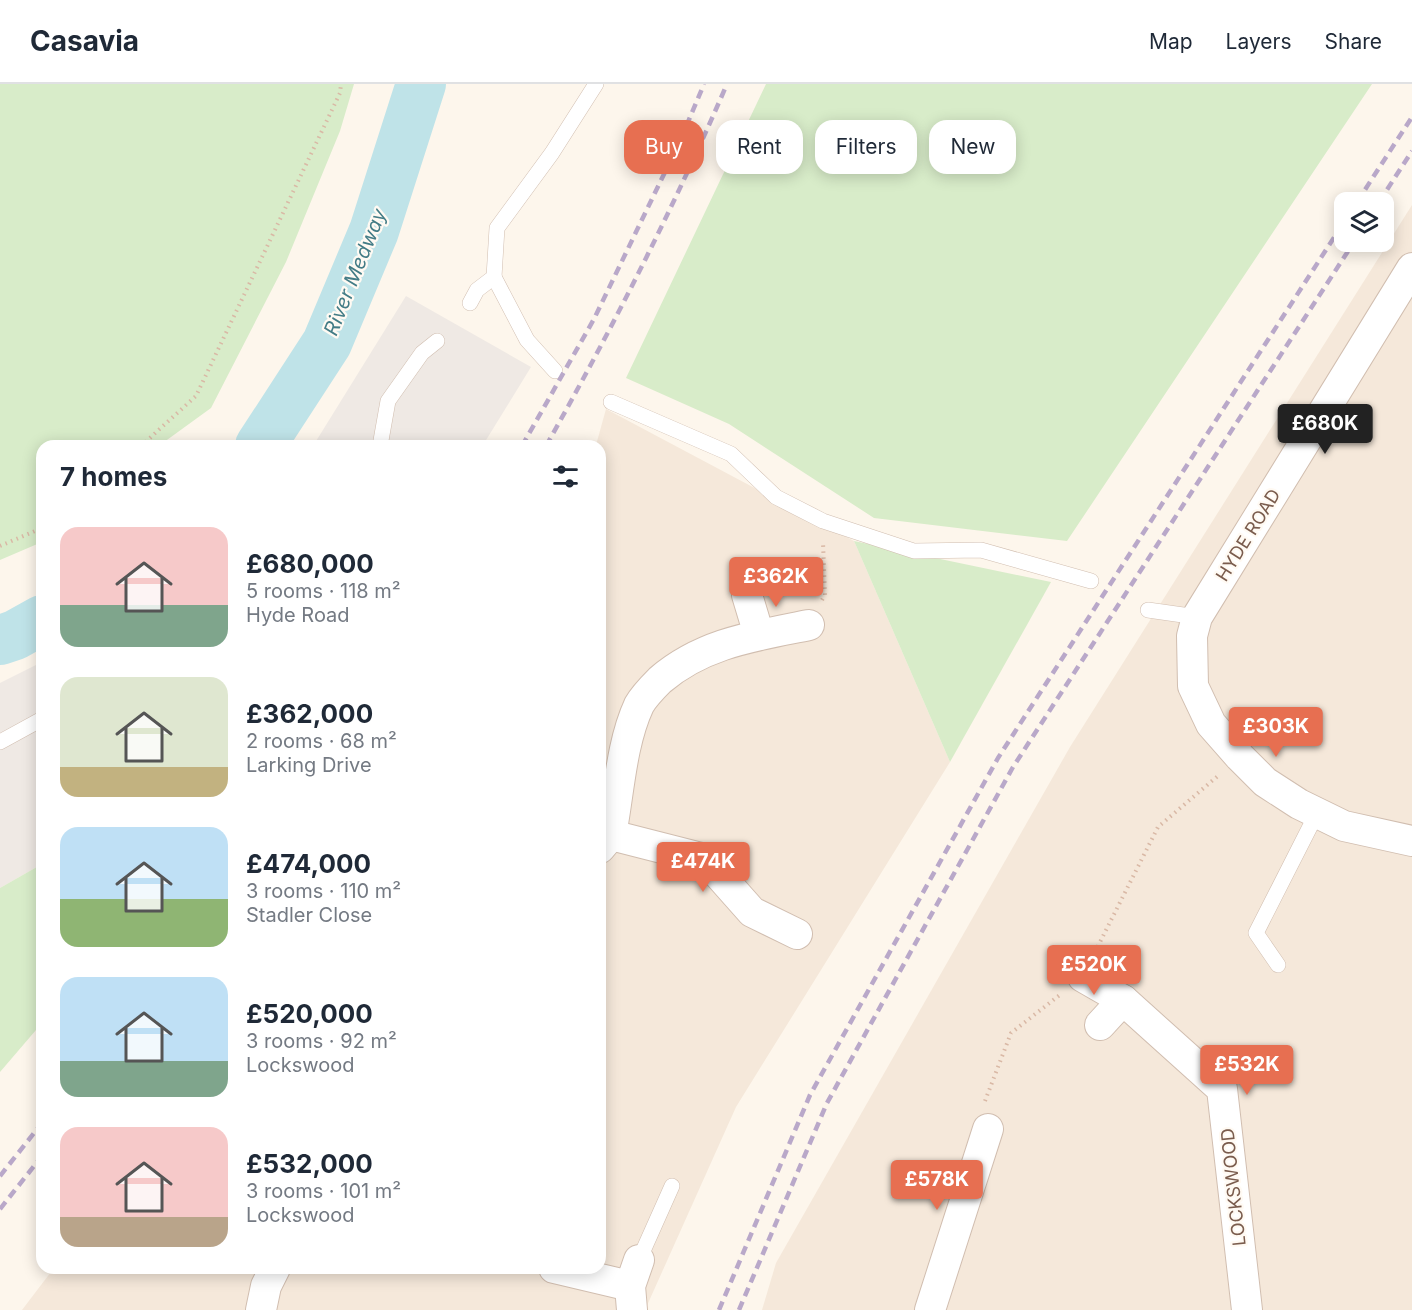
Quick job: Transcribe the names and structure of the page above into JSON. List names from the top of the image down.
{
  "streets": {
    "street": ["HYDE ROAD", "LOCKSWOOD"]
  },
  "water": ["River Medway"],
  "page": {
    "header": "Casavia",
    "nav": ["Map", "Layers", "Share"],
    "chip": [
      "Buy",
      "Rent",
      "Filters",
      "New"
    ],
    "price": [
      "£680K",
      "£362K",
      "£303K",
      "£474K",
      "£520K",
      "£532K",
      "£578K"
    ],
    "heading": "7 homes",
    "list": [
      {
        "name": "£680,000",
        "note": "5 rooms · 118 m² · Hyde Road"
      },
      {
        "name": "£362,000",
        "note": "2 rooms · 68 m² · Larking Drive"
      },
      {
        "name": "£474,000",
        "note": "3 rooms · 110 m² · Stadler Close"
      },
      {
        "name": "£520,000",
        "note": "3 rooms · 92 m² · Lockswood"
      },
      {
        "name": "£532,000",
        "note": "3 rooms · 101 m² · Lockswood"
      }
    ]
  }
}
